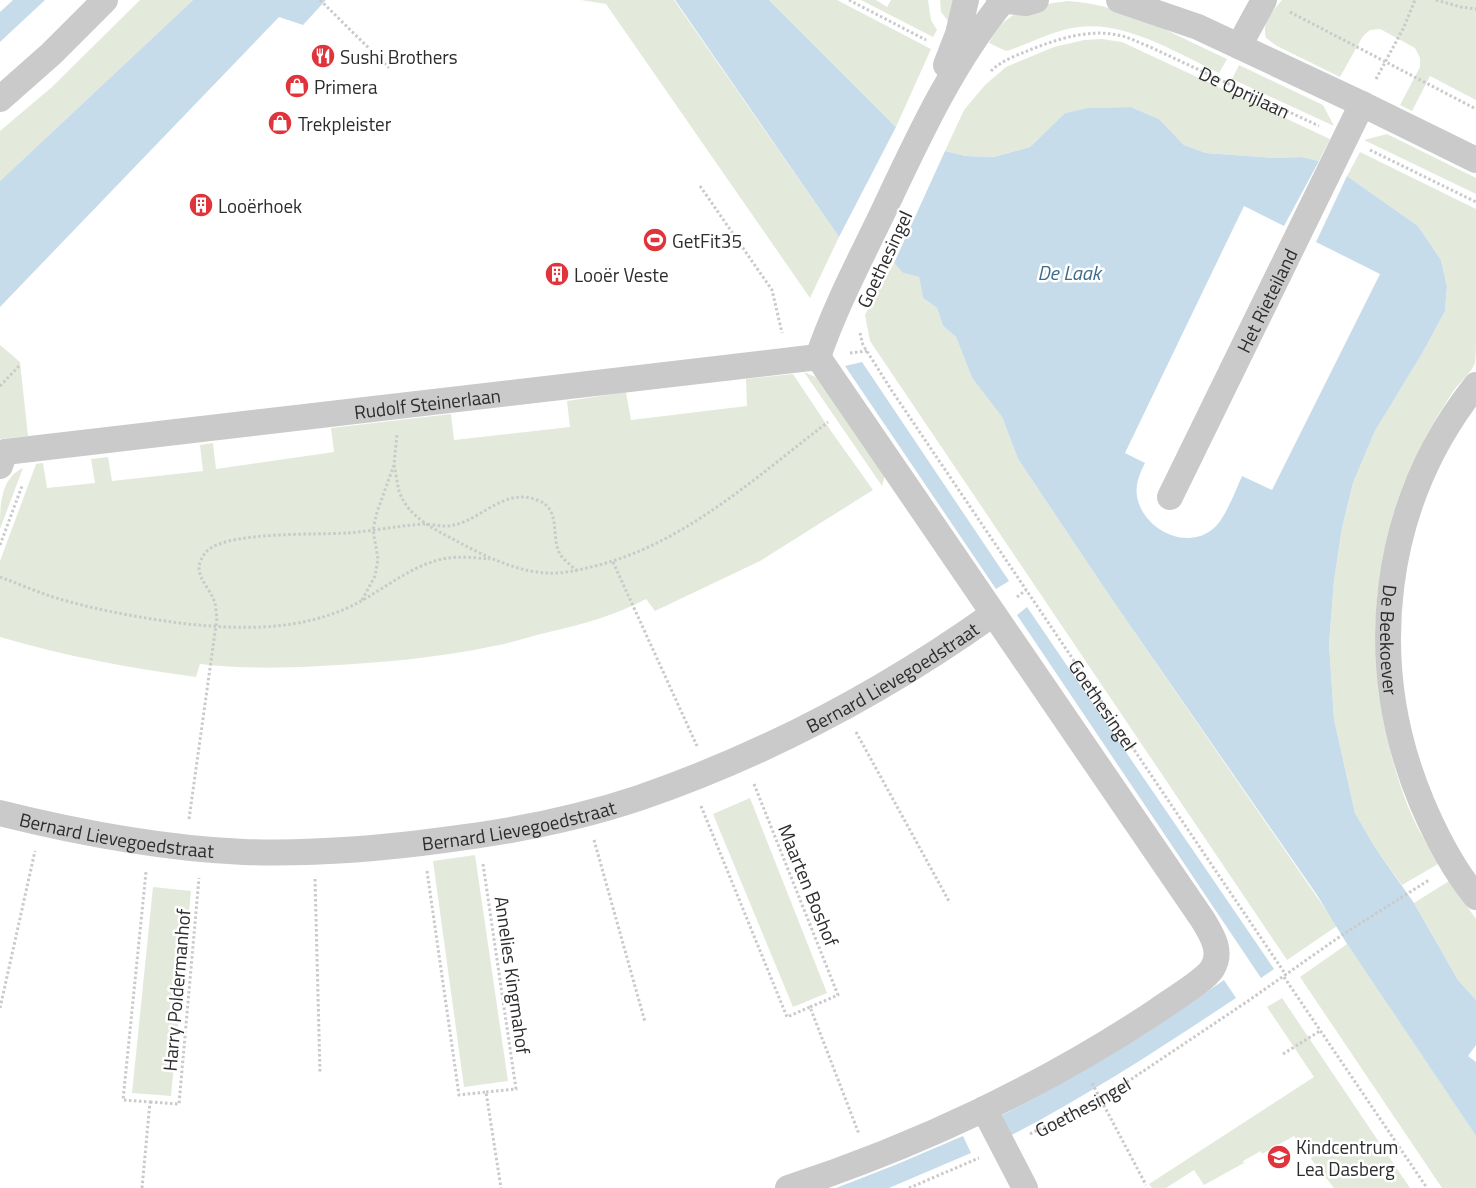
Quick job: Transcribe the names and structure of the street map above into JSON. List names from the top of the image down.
{
  "streets": {
    "street": [
      "De Oprijlaan",
      "Goethesingel",
      "Het Rieteiland",
      "Rudolf Steinerlaan",
      "De Beekoever",
      "Bernard Lievegoedstraat"
    ],
    "path": ["Maarten Boshof", "Annelies Kingmahof", "Harry Poldermanhof"]
  },
  "crossings": [
    ["De Oprijlaan", "Goethesingel"],
    ["De Oprijlaan", "Het Rieteiland"],
    ["Goethesingel", "Rudolf Steinerlaan"],
    ["Bernard Lievegoedstraat", "Maarten Boshof"],
    ["Bernard Lievegoedstraat", "Annelies Kingmahof"],
    ["Bernard Lievegoedstraat", "Harry Poldermanhof"]
  ],
  "water": ["De Laak"],
  "places": {
    "restaurant": ["Sushi Brothers"],
    "shop": ["Primera", "Trekpleister"],
    "building": ["Looërhoek", "Looër Veste"],
    "sports": ["GetFit35"],
    "school or university": ["Kindcentrum Lea Dasberg"]
  }
}
